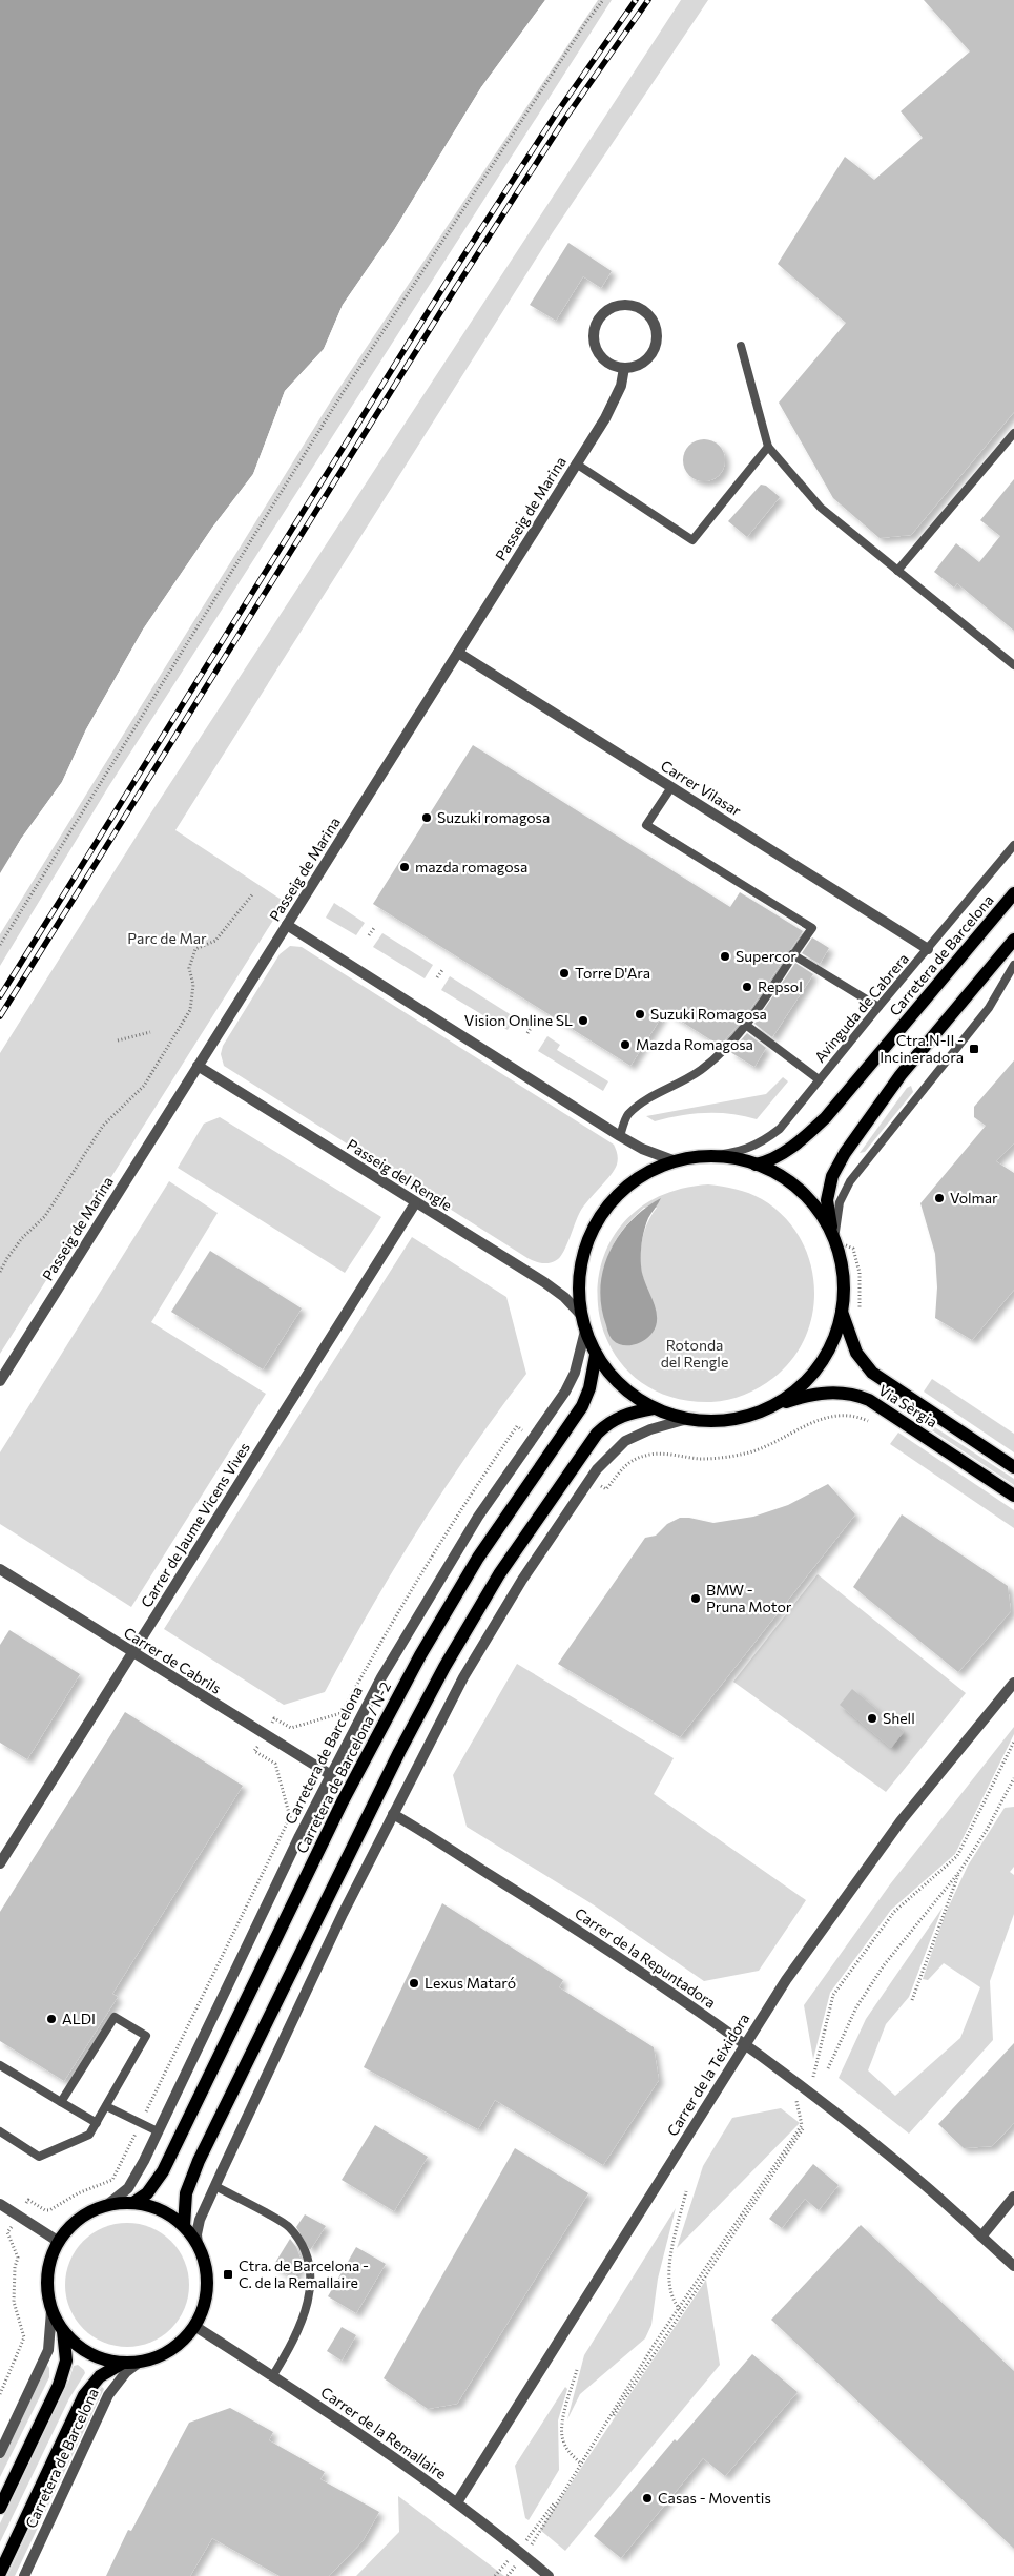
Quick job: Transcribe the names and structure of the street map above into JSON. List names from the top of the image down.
{
  "streets": {
    "main road": ["Carretera de Barcelona", "Via Sèrgia", "Carretera de Barcelona / N-2"],
    "street": [
      "Passeig de Marina",
      "Carrer Vilasar",
      "Passeig del Rengle",
      "Carrer de Jaume Vicens Vives",
      "Carrer de Cabrils",
      "Carrer de la Repuntadora",
      "Carrer de la Teixidora",
      "Carrer de la Remallaire"
    ],
    "lane": ["Avinguda de Cabrera"]
  },
  "crossings": [
    ["Passeig de Marina", "Carrer Vilasar"],
    ["Passeig de Marina", "Passeig del Rengle"],
    ["Carrer Vilasar", "Avinguda de Cabrera"],
    ["Carretera de Barcelona", "Carrer de Cabrils"],
    ["Carretera de Barcelona", "Carretera de Barcelona / N-2"],
    ["Carretera de Barcelona", "Carrer de la Remallaire"],
    ["Passeig del Rengle", "Carrer de Jaume Vicens Vives"],
    ["Carrer de Jaume Vicens Vives", "Carrer de Cabrils"],
    ["Carretera de Barcelona / N-2", "Carrer de la Remallaire"],
    ["Carrer de la Repuntadora", "Carrer de la Teixidora"],
    ["Carrer de la Teixidora", "Carrer de la Remallaire"]
  ],
  "parks": ["Parc de Mar", "Rotonda del Rengle"],
  "places": {
    "other": [
      "Suzuki romagosa",
      "mazda romagosa",
      "Supercor",
      "Torre D'Ara",
      "Repsol",
      "Suzuki Romagosa",
      "Vision Online SL",
      "Mazda Romagosa",
      "Volmar",
      "BMW - Pruna Motor",
      "Shell",
      "Lexus Mataró",
      "ALDI",
      "Casas - Moventis"
    ],
    "transit": ["Ctra.N-II - Incineradora", "Ctra. de Barcelona - C. de la Remallaire"]
  }
}
